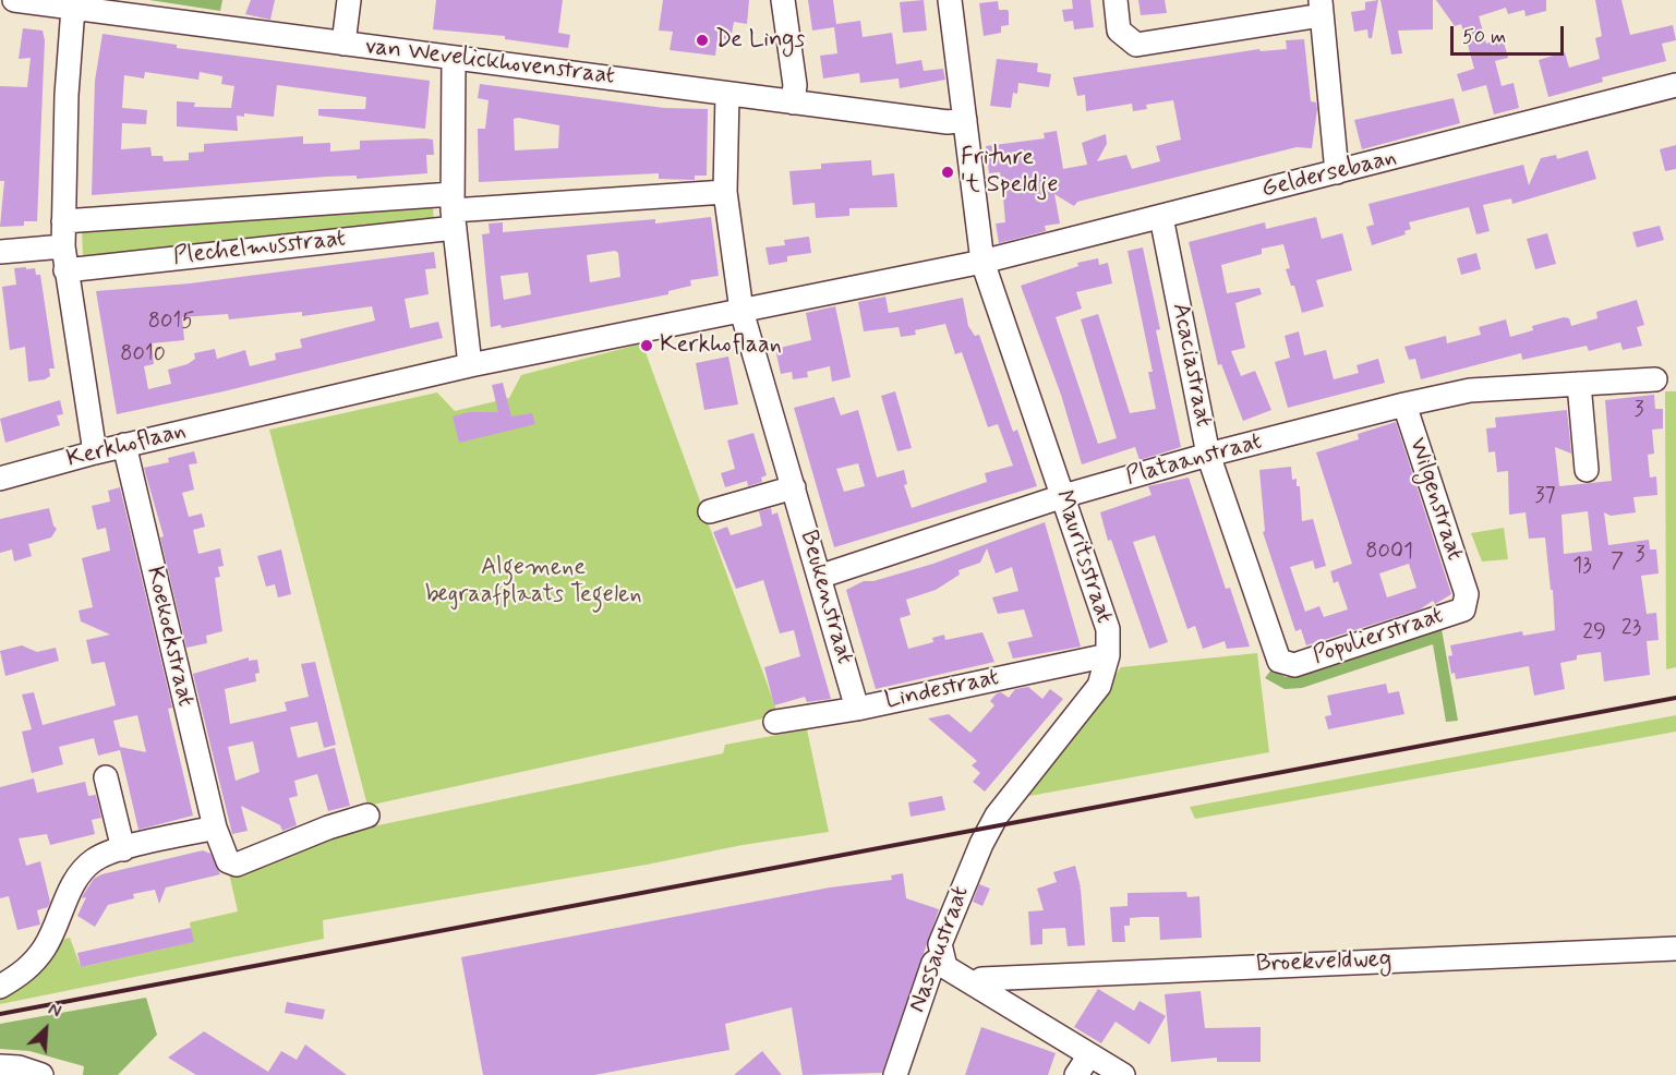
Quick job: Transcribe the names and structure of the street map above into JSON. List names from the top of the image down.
{
  "streets": {
    "street": [
      "van Wevelickhovenstraat",
      "Geldersebaan",
      "Plechelmusstraat",
      "Acaciastraat",
      "Kerkhoflaan",
      "Plataanstraat",
      "Wilgenstraat",
      "Mauritsstraat",
      "Beukenstraat",
      "Koekoekstraat",
      "Populierstraat",
      "Lindestraat",
      "Nassaustraat",
      "Broekveldweg"
    ]
  },
  "crossings": [
    ["van Wevelickhovenstraat", "Mauritsstraat"],
    ["van Wevelickhovenstraat", "Beukenstraat"],
    ["Geldersebaan", "Acaciastraat"],
    ["Geldersebaan", "Kerkhoflaan"],
    ["Geldersebaan", "Mauritsstraat"],
    ["Plechelmusstraat", "Beukenstraat"],
    ["Acaciastraat", "Plataanstraat"],
    ["Acaciastraat", "Populierstraat"],
    ["Kerkhoflaan", "Mauritsstraat"],
    ["Kerkhoflaan", "Beukenstraat"],
    ["Kerkhoflaan", "Koekoekstraat"],
    ["Plataanstraat", "Wilgenstraat"],
    ["Plataanstraat", "Mauritsstraat"],
    ["Plataanstraat", "Beukenstraat"],
    ["Wilgenstraat", "Populierstraat"],
    ["Mauritsstraat", "Lindestraat"],
    ["Mauritsstraat", "Nassaustraat"],
    ["Beukenstraat", "Lindestraat"]
  ],
  "parks": ["Algemene begraafplaats Tegelen"],
  "places": ["De Lings", "Friture 't Speldje", "Kerkhoflaan"],
  "house_numbers": [
    "8015",
    "8010",
    "3",
    "37",
    "8001",
    "3",
    "7",
    "13",
    "23",
    "29"
  ],
  "scale_bar": "50 m",
  "north": "top right"
}
